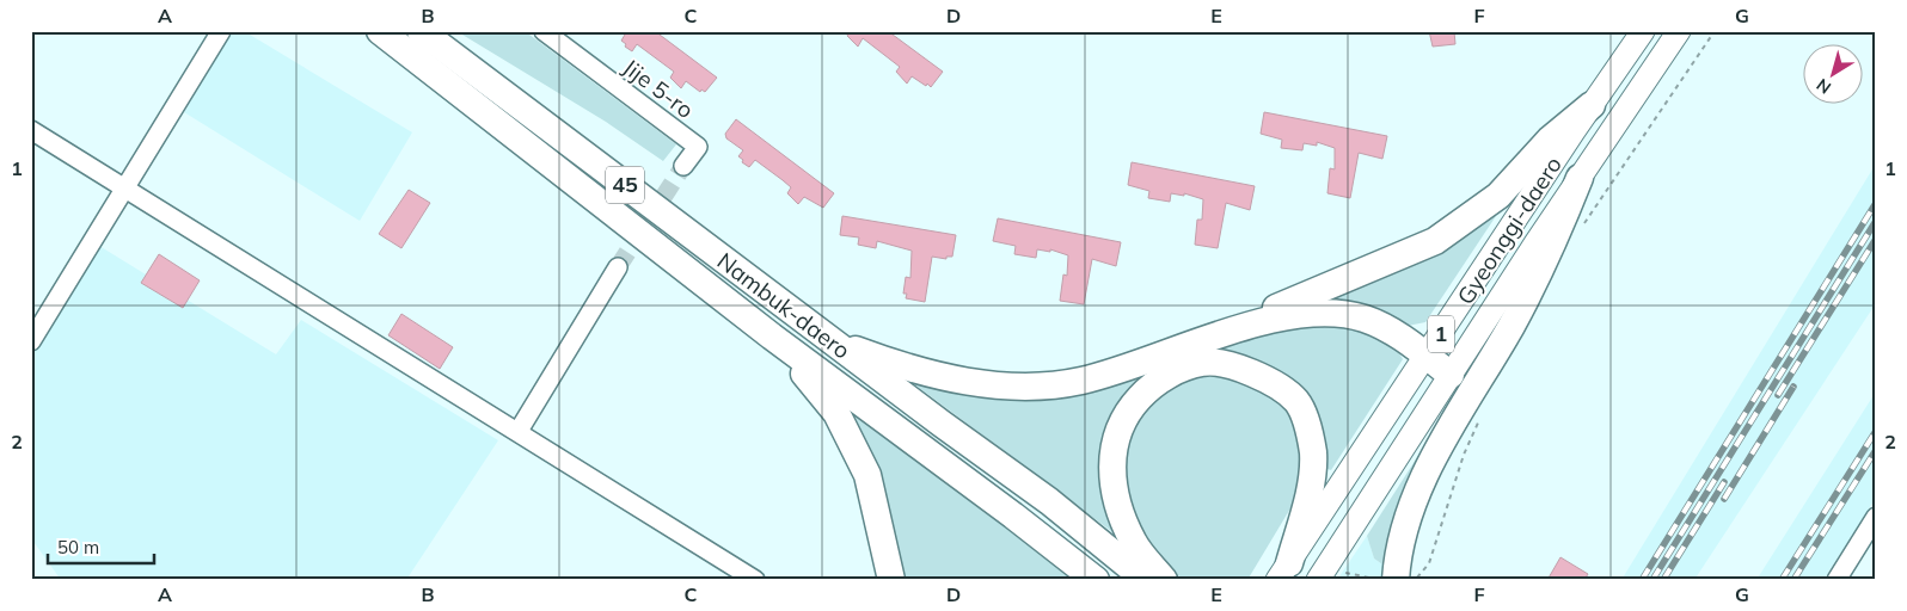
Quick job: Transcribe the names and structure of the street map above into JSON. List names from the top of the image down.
{
  "streets": {
    "highway": ["45", "Nambuk-daero"],
    "main road": ["Gyeonggi-daero", "1"],
    "street": ["Jije 5-ro"]
  },
  "scale_bar": "50 m",
  "north": "bottom left",
  "grid": {
    "columns": [
      "A",
      "B",
      "C",
      "D",
      "E",
      "F",
      "G"
    ],
    "rows": ["1", "2"]
  }
}
